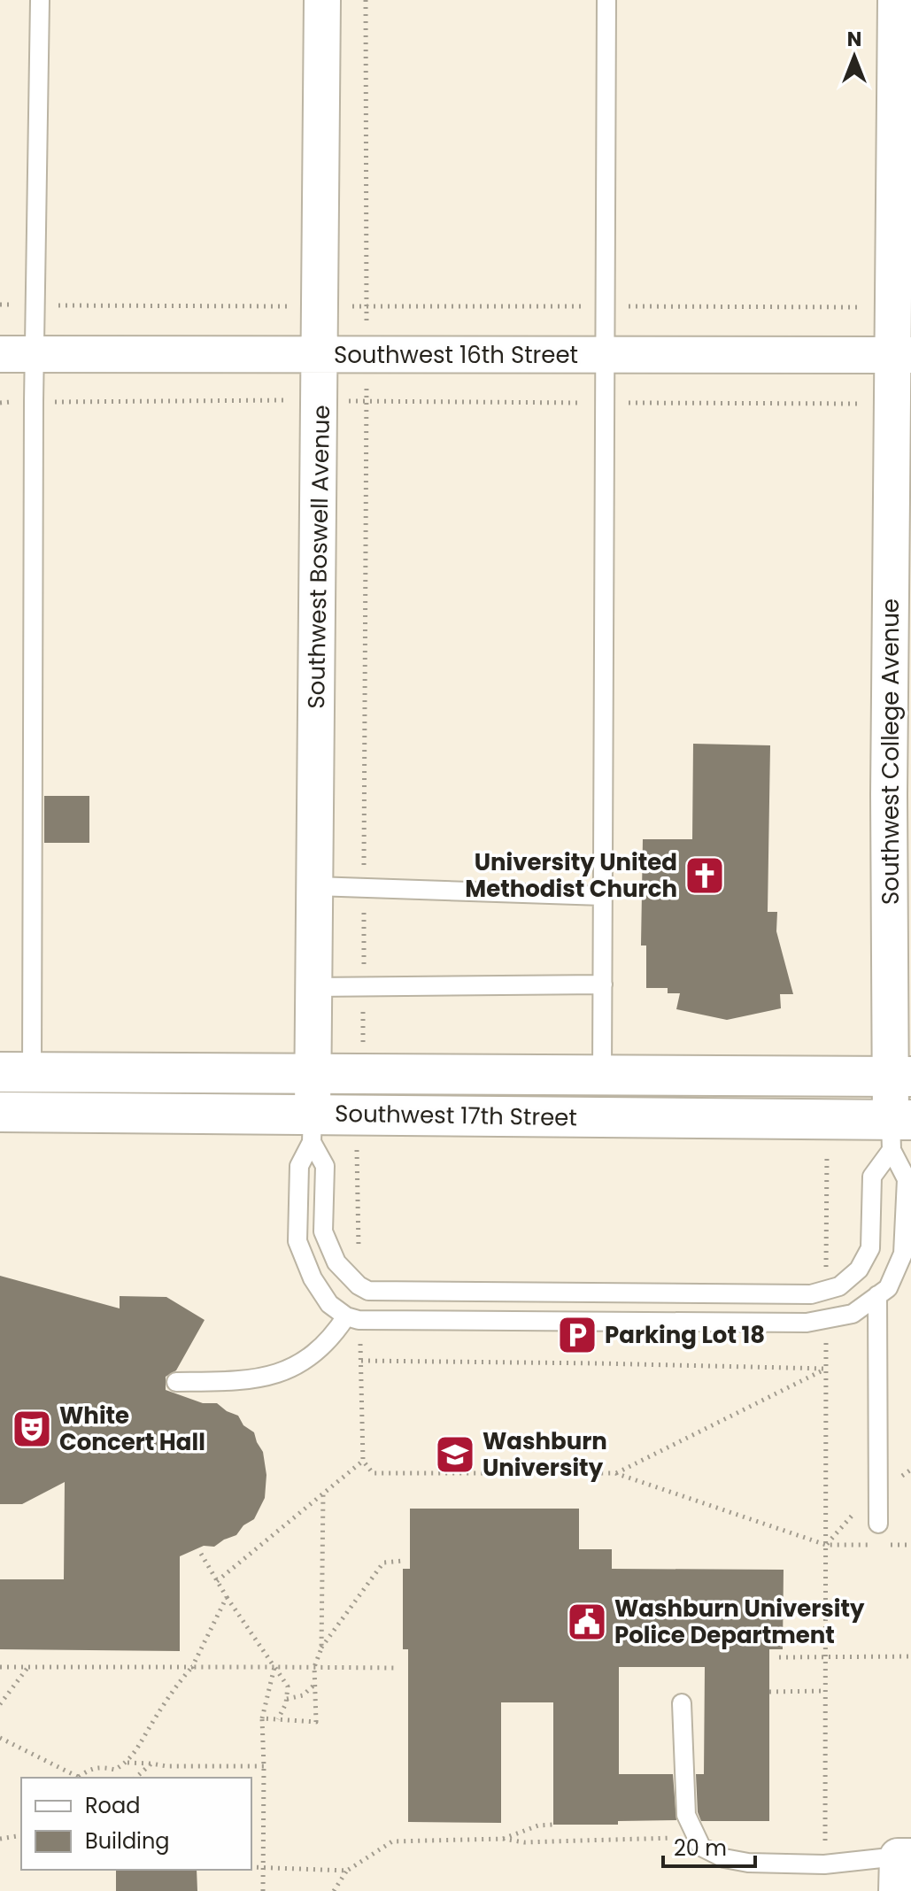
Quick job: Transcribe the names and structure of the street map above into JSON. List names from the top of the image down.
{
  "streets": {
    "main road": ["Southwest 17th Street"],
    "street": ["Southwest 16th Street", "Southwest Boswell Avenue", "Southwest College Avenue"]
  },
  "crossings": [
    ["Southwest 16th Street", "Southwest Boswell Avenue"],
    ["Southwest 16th Street", "Southwest College Avenue"],
    ["Southwest Boswell Avenue", "Southwest 17th Street"],
    ["Southwest College Avenue", "Southwest 17th Street"]
  ],
  "places": {
    "church": ["University United Methodist Church"],
    "parking": ["Parking Lot 18"],
    "theatre": ["White Concert Hall"],
    "school or university": ["Washburn University"],
    "public building": ["Washburn University Police Department"]
  },
  "legend": ["Road", "Building"],
  "scale_bar": "20 m",
  "north": "top"
}
